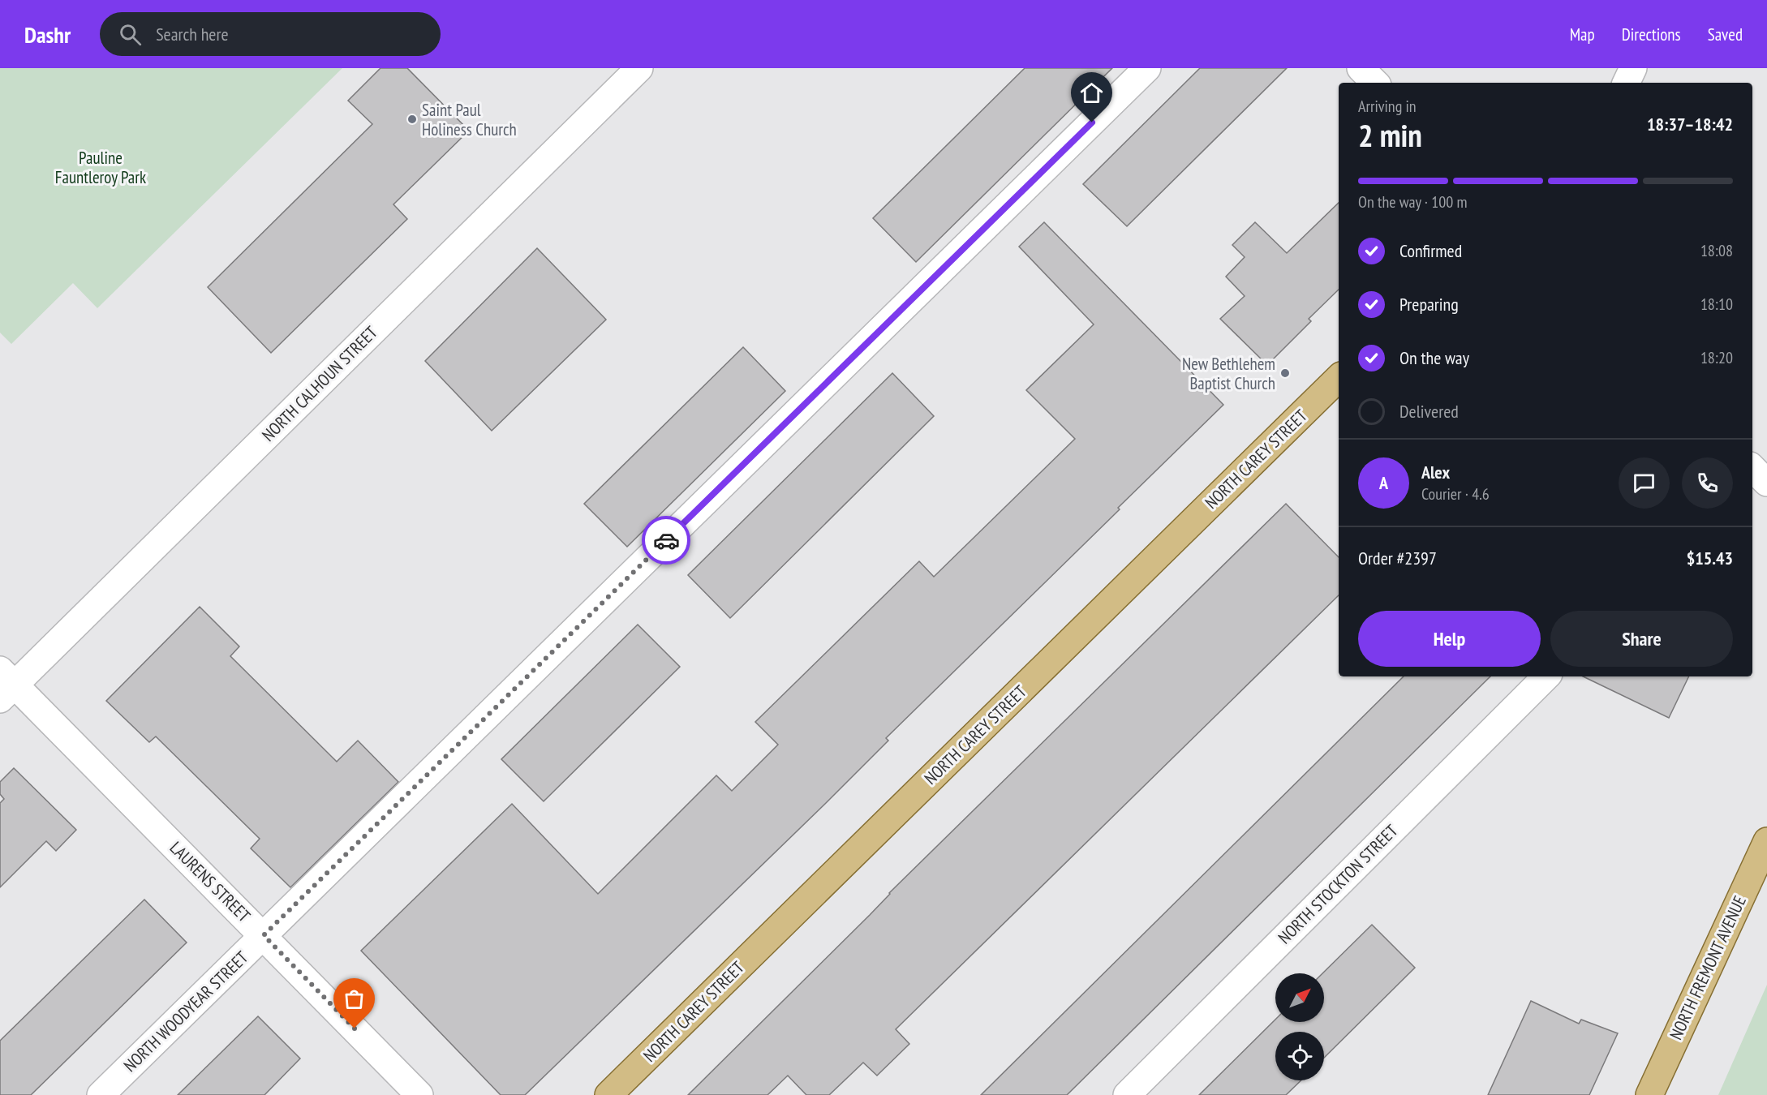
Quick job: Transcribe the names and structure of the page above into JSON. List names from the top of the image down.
{
  "streets": {
    "main road": ["NORTH CAREY STREET", "NORTH FREMONT AVENUE"],
    "street": [
      "NORTH CALHOUN STREET",
      "LAURENS STREET",
      "NORTH STOCKTON STREET",
      "NORTH WOODYEAR STREET"
    ]
  },
  "crossings": [
    ["NORTH CALHOUN STREET", "LAURENS STREET"],
    ["LAURENS STREET", "NORTH WOODYEAR STREET"]
  ],
  "parks": ["Pauline Fauntleroy Park"],
  "places": ["Saint Paul Holiness Church", "New Bethlehem Baptist Church"],
  "north": "top right",
  "page": {
    "header": "Dashr",
    "search": "Search here",
    "nav": ["Map", "Directions", "Saved"],
    "heading": ["2 min", "Arriving in", "18:37–18:42"],
    "panel": [
      "Alex",
      "Courier · 4.6",
      "Order #2397",
      "$15.43"
    ],
    "bar": "On the way · 100 m",
    "list": [
      ["Confirmed", "18:08"],
      ["Preparing", "18:10"],
      ["On the way", "18:20"],
      "Delivered"
    ],
    "round": "A",
    "buttons": ["Help", "Share"]
  }
}
